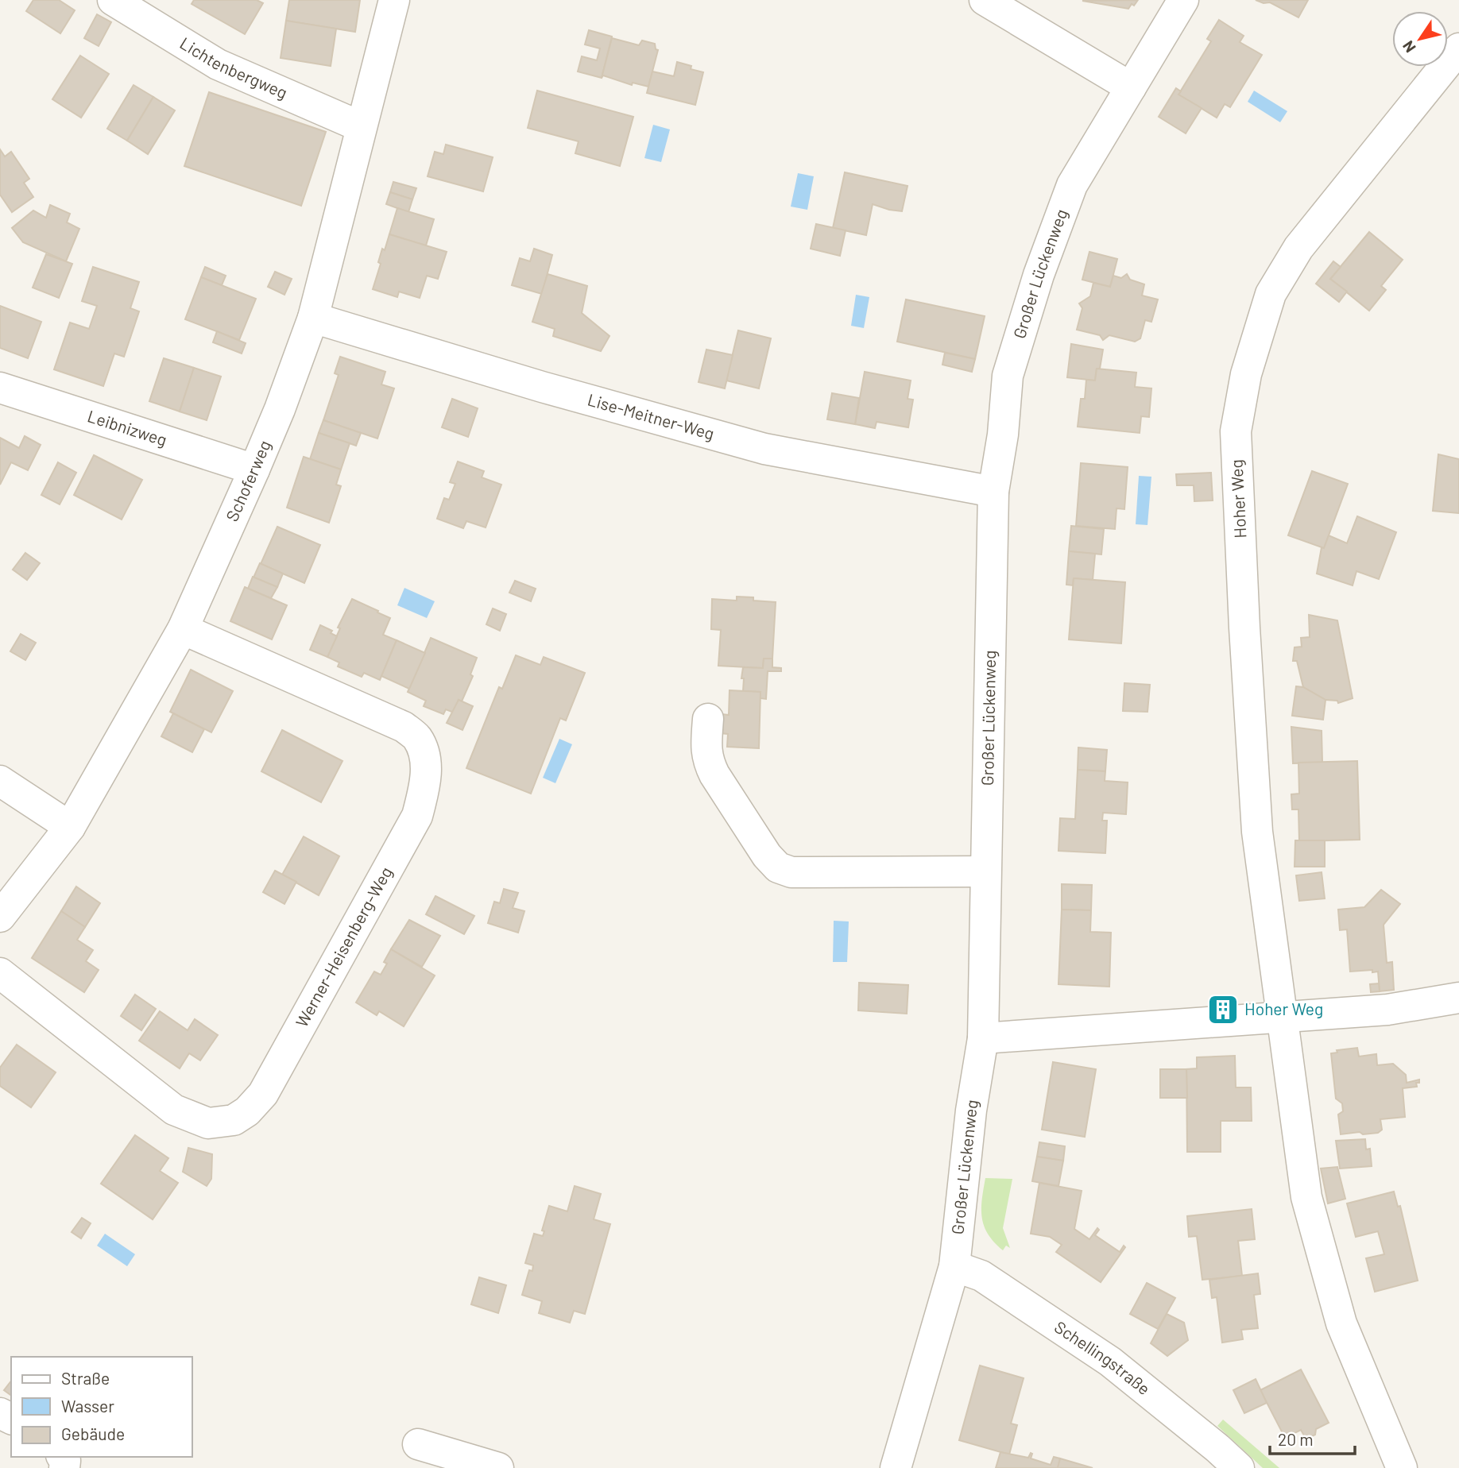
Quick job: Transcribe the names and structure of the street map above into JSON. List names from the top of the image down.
{
  "streets": {
    "street": [
      "Lichtenbergweg",
      "Großer Lückenweg",
      "Lise-Meitner-Weg",
      "Leibnizweg",
      "Schoferweg",
      "Hoher Weg",
      "Werner-Heisenberg-Weg",
      "Schellingstraße"
    ]
  },
  "crossings": [
    ["Lichtenbergweg", "Schoferweg"],
    ["Großer Lückenweg", "Lise-Meitner-Weg"],
    ["Großer Lückenweg", "Schellingstraße"],
    ["Lise-Meitner-Weg", "Schoferweg"],
    ["Leibnizweg", "Schoferweg"],
    ["Schoferweg", "Werner-Heisenberg-Weg"]
  ],
  "places": {
    "building": ["Hoher Weg"]
  },
  "legend": ["Straße", "Wasser", "Gebäude"],
  "scale_bar": "20 m",
  "north": "bottom left"
}
